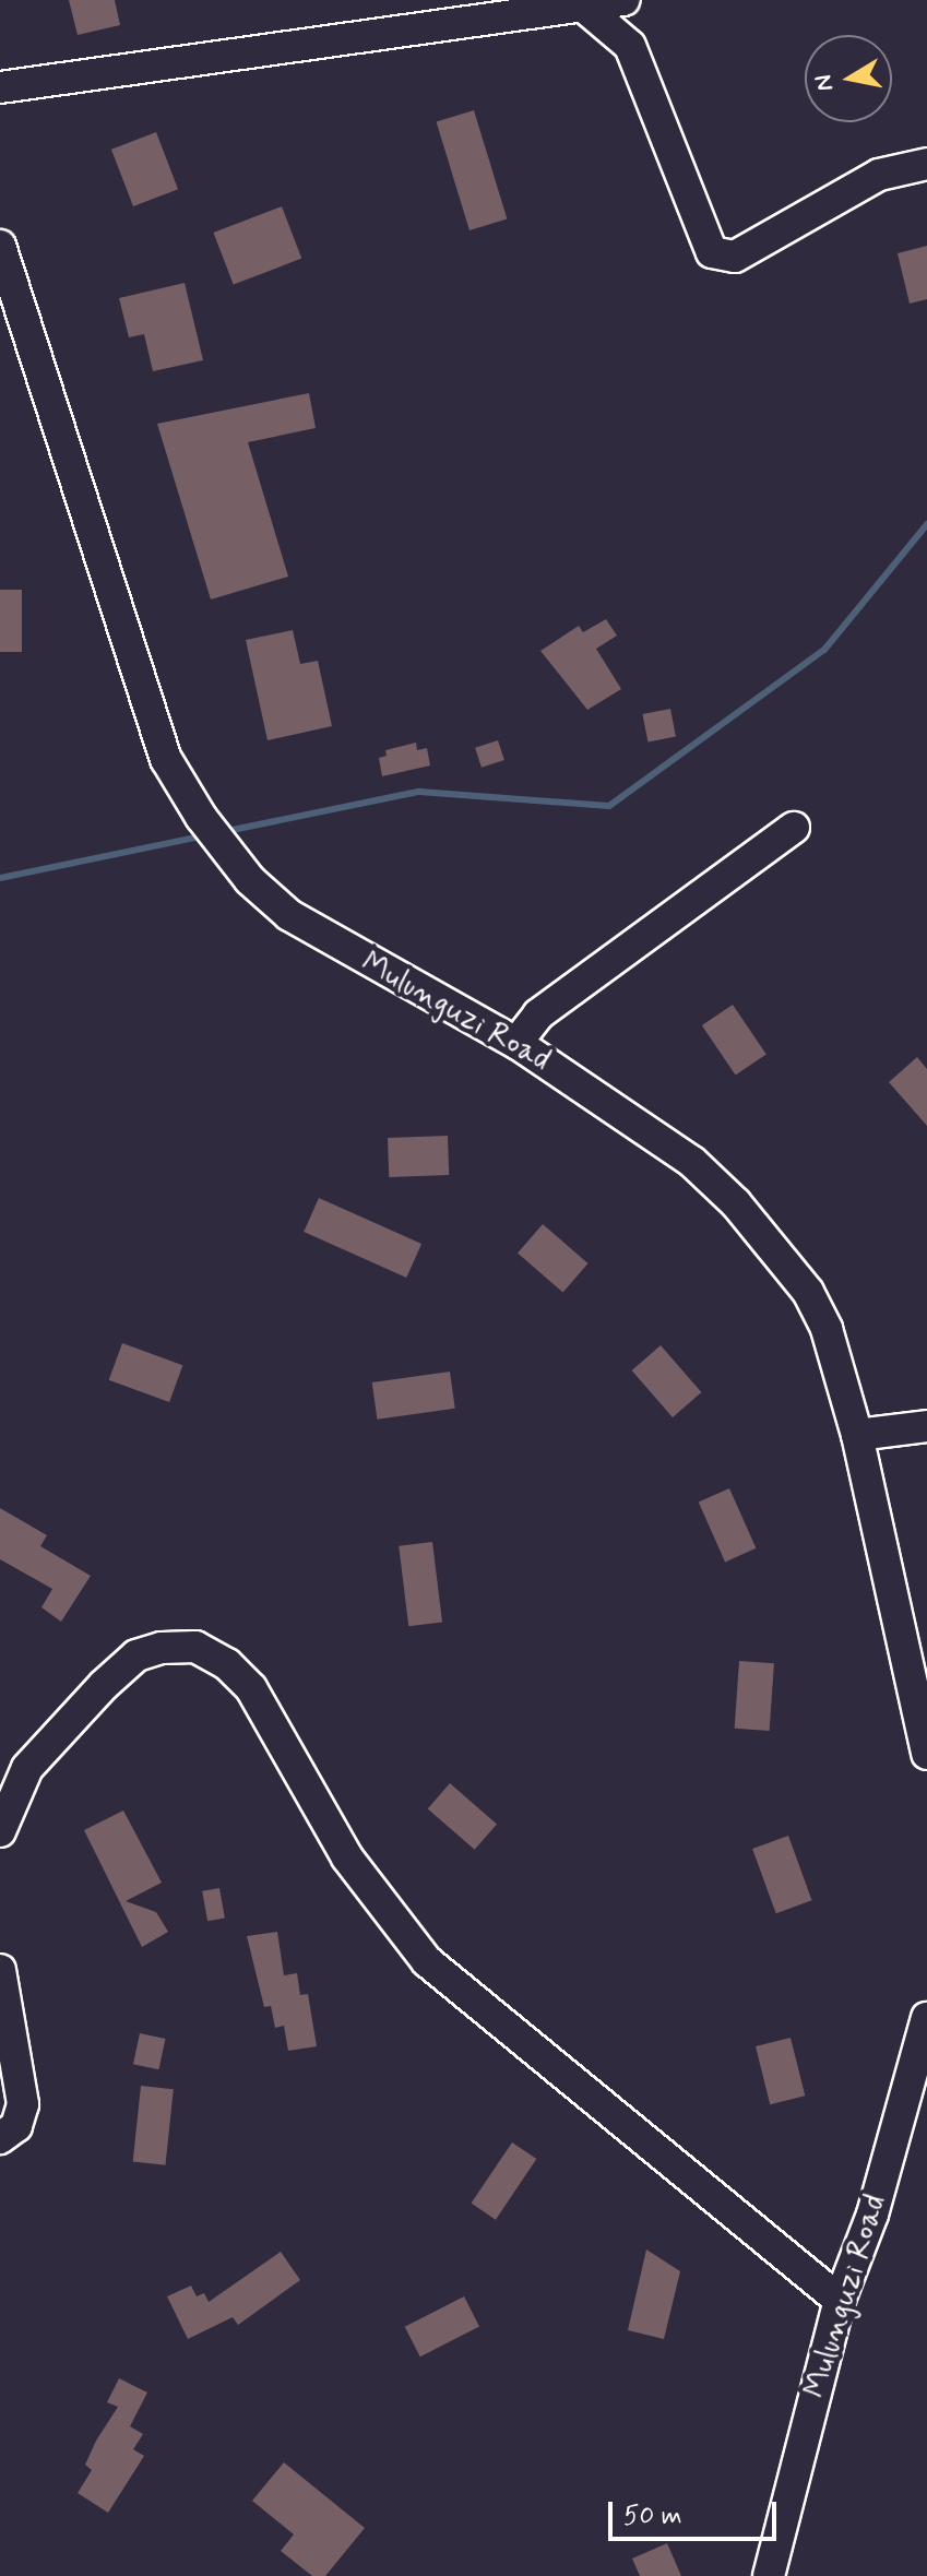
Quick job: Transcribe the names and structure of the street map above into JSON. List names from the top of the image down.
{
  "streets": {
    "street": ["Mulunguzi Road"]
  },
  "scale_bar": "50 m",
  "north": "left"
}
